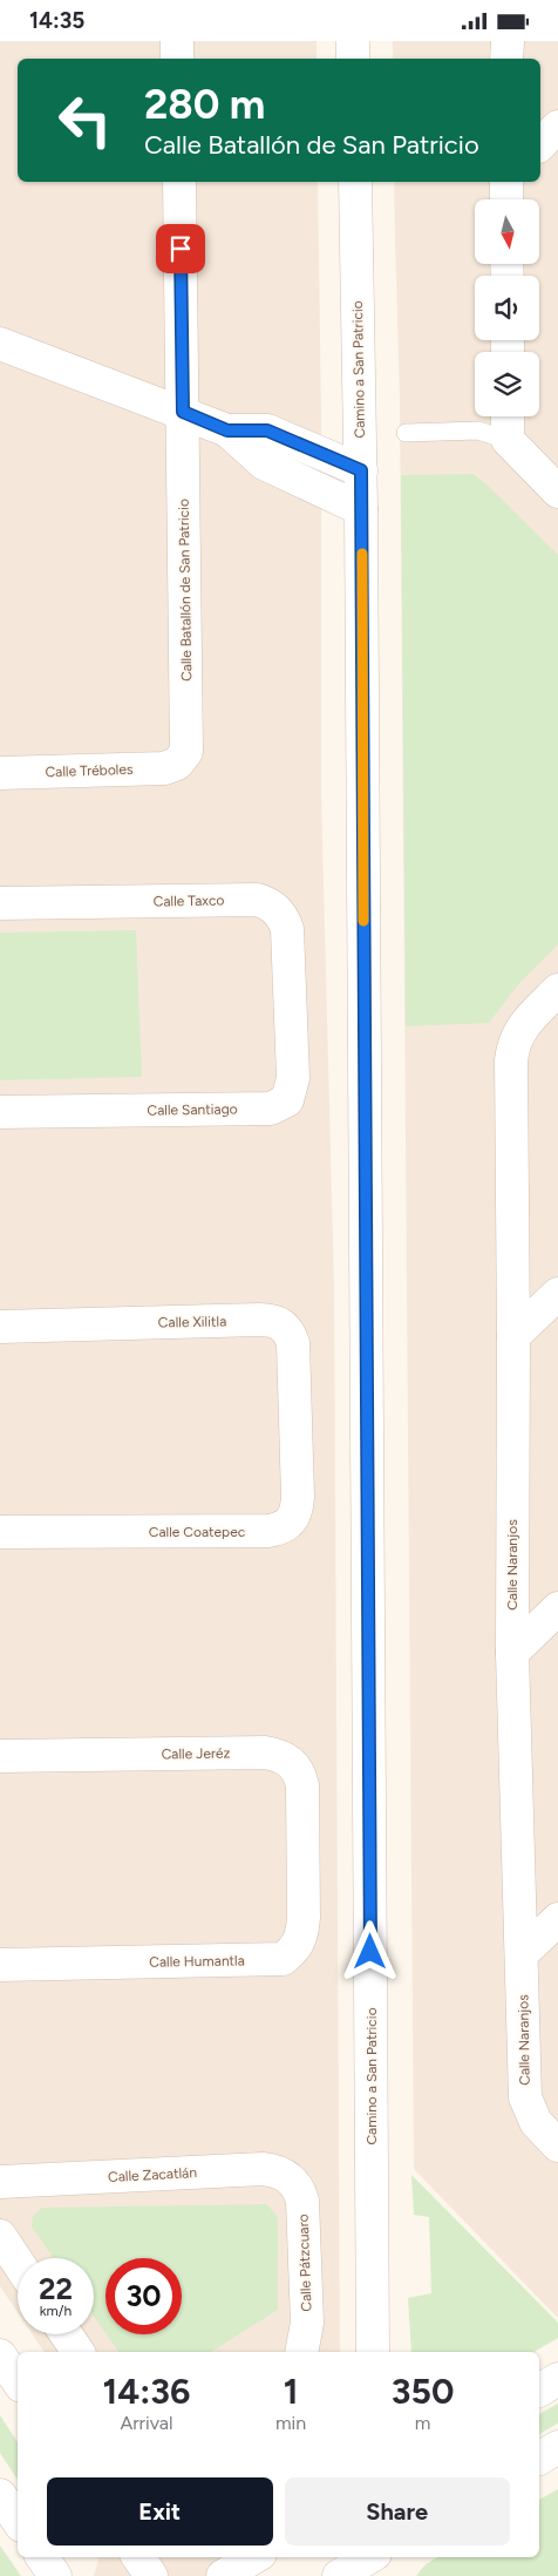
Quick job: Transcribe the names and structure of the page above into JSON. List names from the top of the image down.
{
  "streets": {
    "street": [
      "Camino a San Patricio",
      "Calle Batallón de San Patricio",
      "Calle Tréboles",
      "Calle Taxco",
      "Calle Santiago",
      "Calle Xilitla",
      "Calle Coatepec",
      "Calle Naranjos",
      "Calle Jeréz",
      "Calle Humantla",
      "Calle Zacatlán",
      "Calle Pátzcuaro"
    ]
  },
  "crossings": [
    ["Calle Batallón de San Patricio", "Calle Tréboles"],
    ["Calle Taxco", "Calle Santiago"],
    ["Calle Xilitla", "Calle Coatepec"],
    ["Calle Jeréz", "Calle Humantla"],
    ["Calle Zacatlán", "Calle Pátzcuaro"]
  ],
  "north": "bottom",
  "page": {
    "status": "14:35",
    "turn": ["280 m", "Calle Batallón de San Patricio"],
    "speed": "22 km/h",
    "limit": "30",
    "eta": [
      "14:36",
      "Arrival",
      "1",
      "min",
      "350",
      "m"
    ],
    "buttons": ["Exit", "Share"]
  }
}
